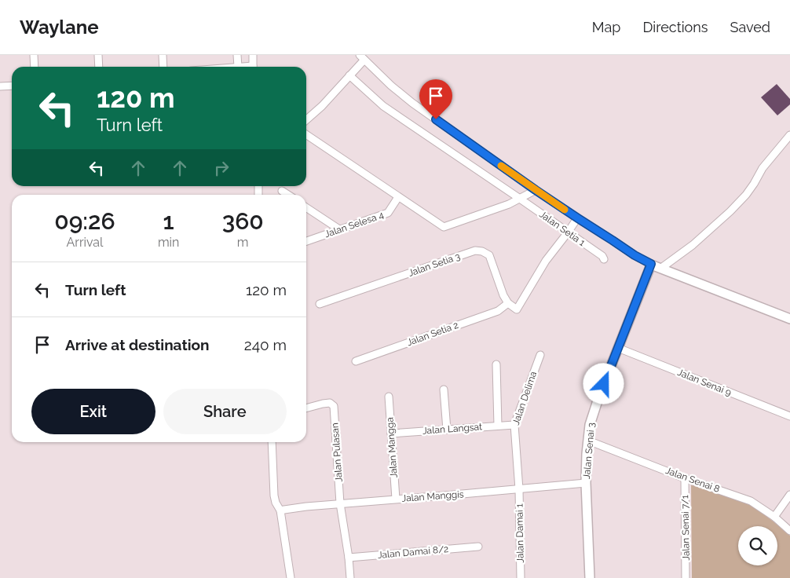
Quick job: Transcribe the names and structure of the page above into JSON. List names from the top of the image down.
{
  "streets": {
    "street": [
      "Jalan Selesa 4",
      "Jalan Setia 1",
      "Jalan Setia 3",
      "Jalan Setia 2",
      "Jalan Senai 9",
      "Jalan Delima",
      "Jalan Langsat",
      "Jalan Mangga",
      "Jalan Senai 3",
      "Jalan Pulasan",
      "Jalan Senai 8",
      "Jalan Manggis",
      "Jalan Senai 7/1",
      "Jalan Damai 1",
      "Jalan Damai 8/2"
    ]
  },
  "crossings": [
    ["Jalan Setia 3", "Jalan Setia 2"],
    ["Jalan Senai 9", "Jalan Senai 3"],
    ["Jalan Delima", "Jalan Langsat"],
    ["Jalan Delima", "Jalan Manggis"],
    ["Jalan Delima", "Jalan Damai 1"],
    ["Jalan Langsat", "Jalan Mangga"],
    ["Jalan Mangga", "Jalan Manggis"],
    ["Jalan Senai 3", "Jalan Senai 8"],
    ["Jalan Senai 3", "Jalan Manggis"],
    ["Jalan Pulasan", "Jalan Manggis"],
    ["Jalan Senai 8", "Jalan Senai 7/1"],
    ["Jalan Manggis", "Jalan Damai 1"]
  ],
  "page": {
    "header": "Waylane",
    "nav": ["Map", "Directions", "Saved"],
    "turn": ["120 m", "Turn left"],
    "eta": [
      "09:26",
      "Arrival",
      "1",
      "min",
      "360",
      "m"
    ],
    "list": [
      {
        "name": "Turn left",
        "value": "120 m"
      },
      {
        "name": "Arrive at destination",
        "value": "240 m"
      }
    ],
    "buttons": ["Exit", "Share"]
  }
}
